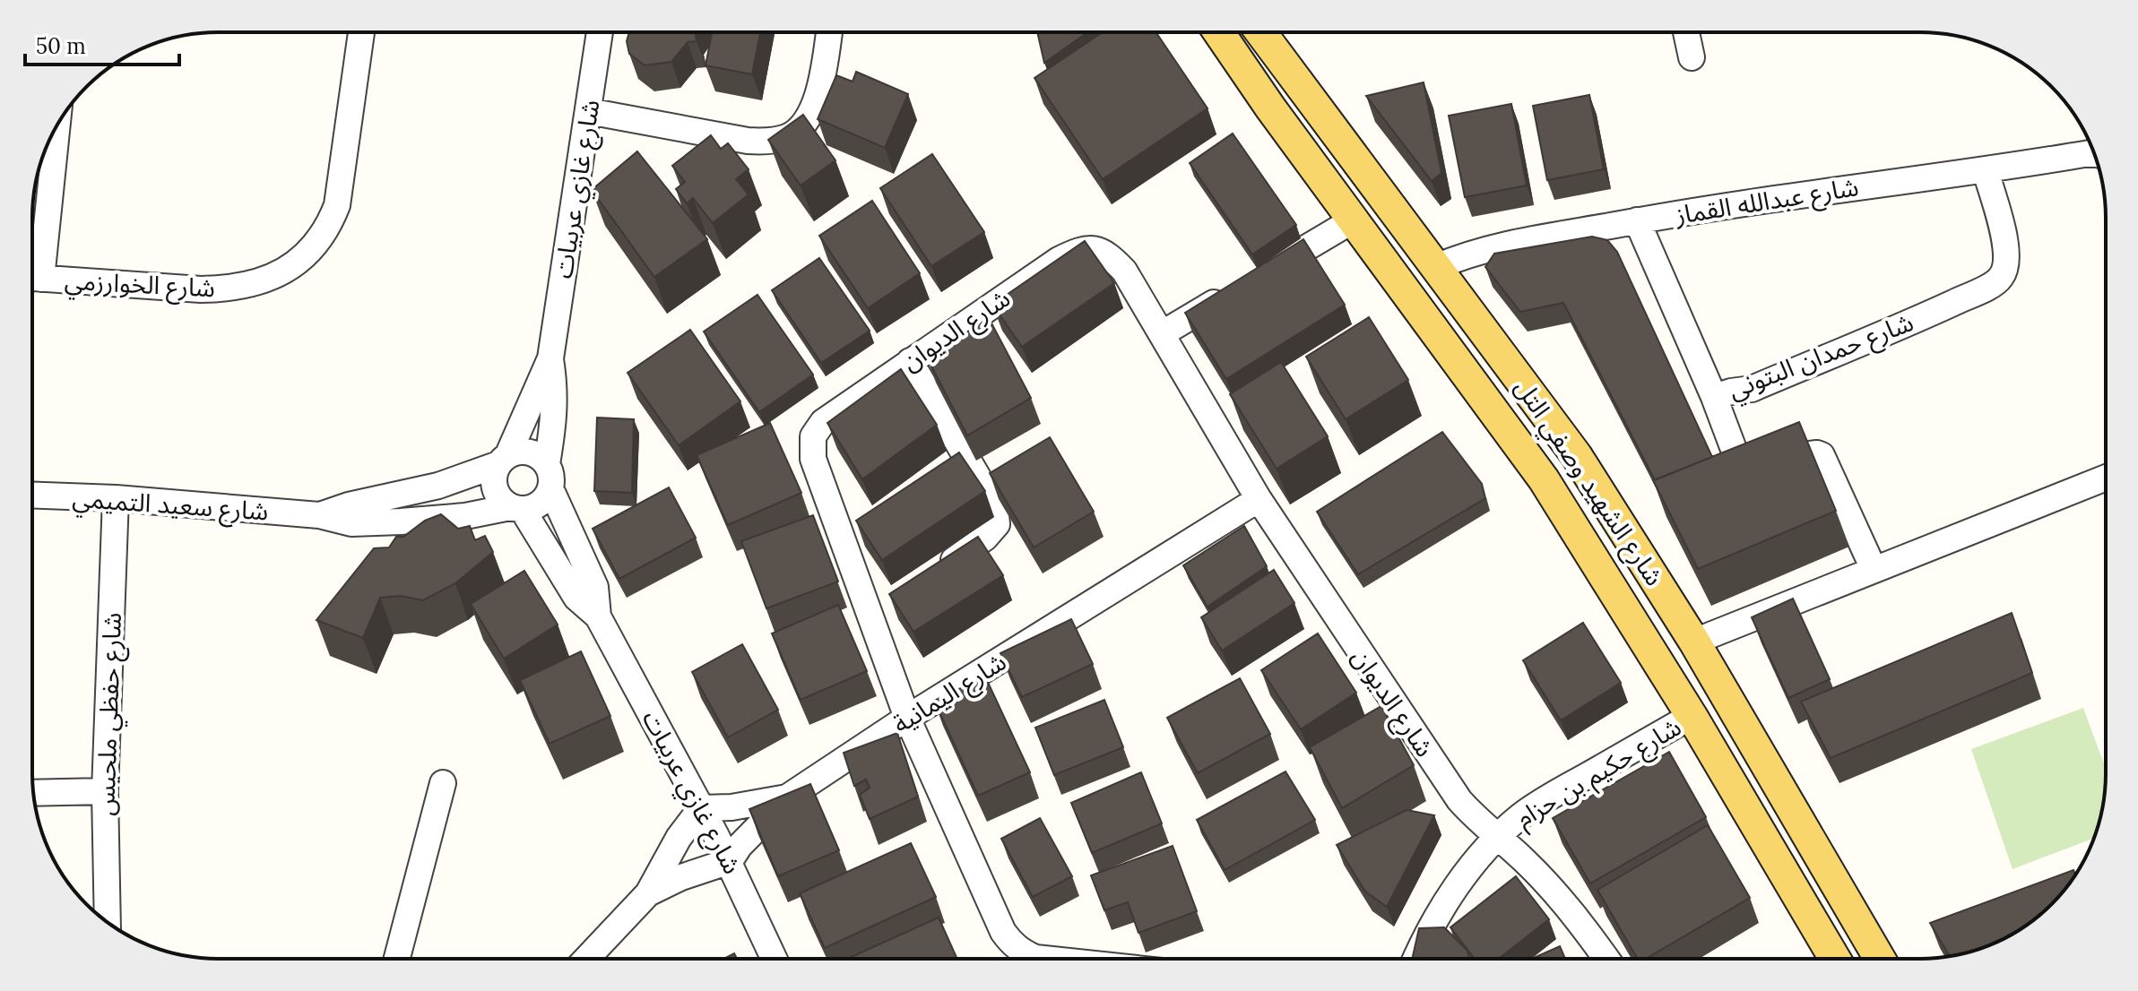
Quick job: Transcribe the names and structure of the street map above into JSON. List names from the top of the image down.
{
  "streets": {
    "main road": ["شارع الشهيد وصفي التل"],
    "street": [
      "شارع غازي عربيات",
      "شارع عبدالله القماز",
      "شارع الخوارزمي",
      "شارع الديوان",
      "شارع حمدان البتوني",
      "شارع سعيد التميمي",
      "شارع اليمانية",
      "شارع حفظي ملحيس",
      "شارع حكيم بن حزام"
    ]
  },
  "crossings": [
    ["شارع غازي عربيات", "شارع سعيد التميمي"],
    ["شارع غازي عربيات", "شارع اليمانية"],
    ["شارع عبدالله القماز", "شارع حمدان البتوني"],
    ["شارع عبدالله القماز", "شارع الشهيد وصفي التل"],
    ["شارع الديوان", "شارع اليمانية"],
    ["شارع الديوان", "شارع حكيم بن حزام"],
    ["شارع الشهيد وصفي التل", "شارع حكيم بن حزام"],
    ["شارع سعيد التميمي", "شارع حفظي ملحيس"]
  ],
  "scale_bar": "50 m"
}
